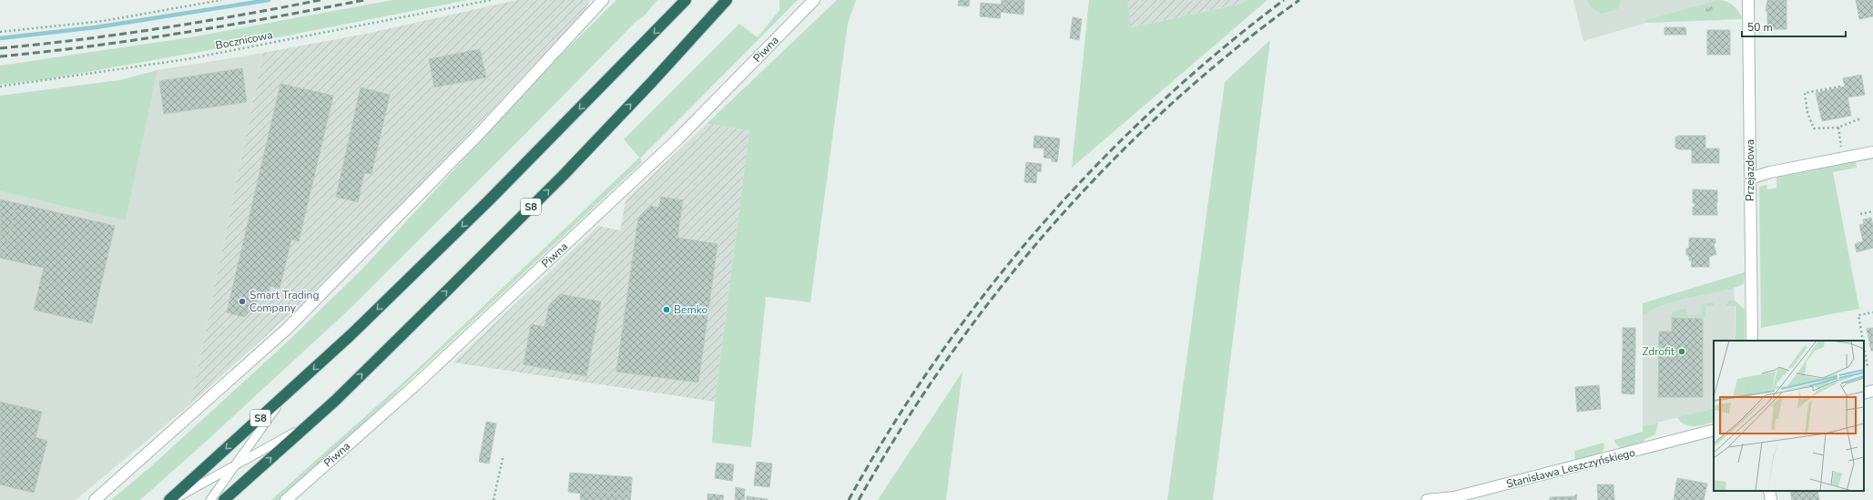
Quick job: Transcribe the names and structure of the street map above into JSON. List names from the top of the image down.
{
  "streets": {
    "highway": ["S8"],
    "street": ["Piwna", "Przejazdowa", "Stanisława Leszczyńskiego"],
    "path": ["Bocznicowa"]
  },
  "places": ["Smart Trading Company", "Bemko", "Zdrofit"],
  "scale_bar": "50 m"
}
